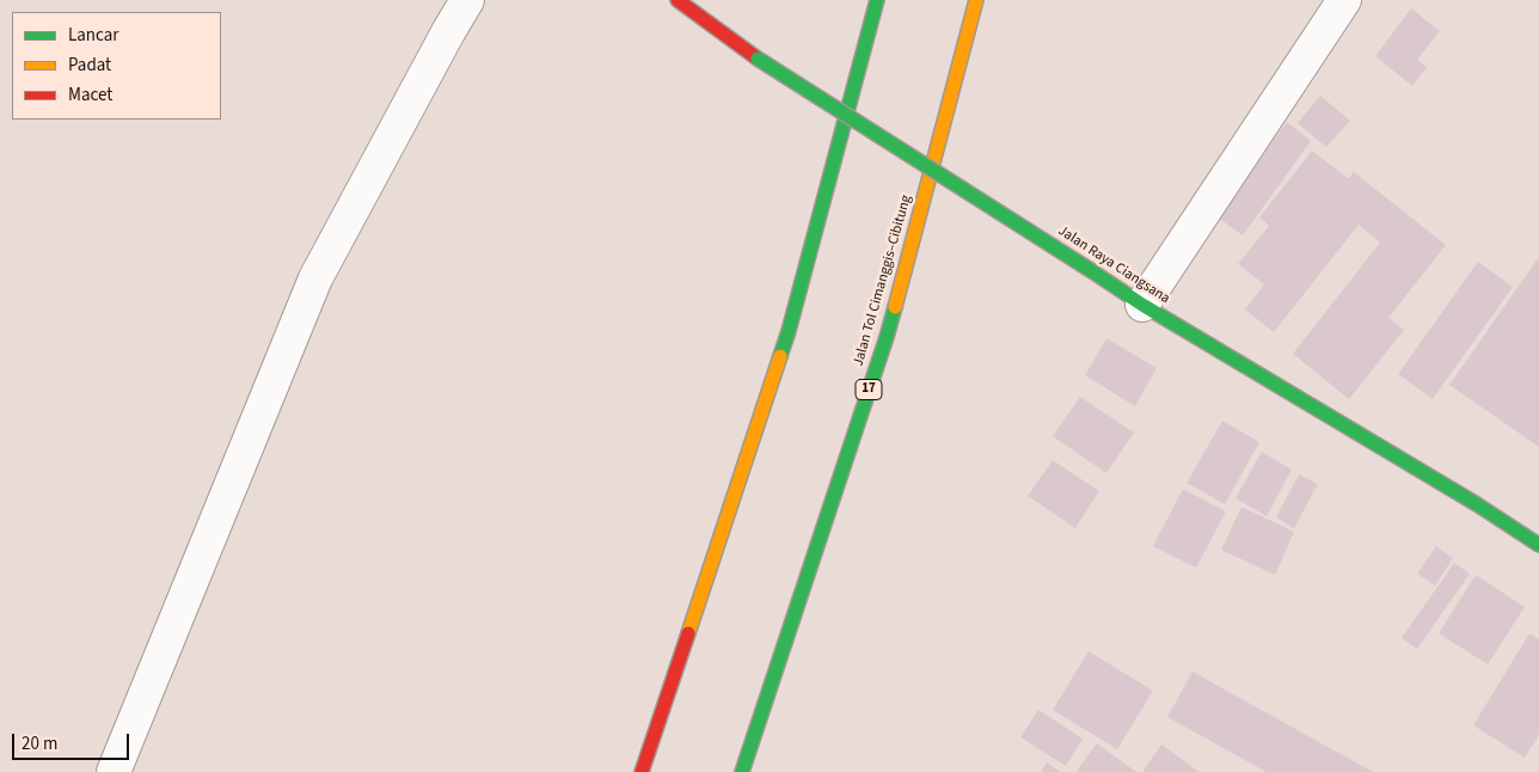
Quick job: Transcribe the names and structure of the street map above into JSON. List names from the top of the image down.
{
  "streets": {
    "main road": ["Jalan Raya Ciangsana", "Jalan Tol Cimanggis–Cibitung", "17"]
  },
  "legend": ["Lancar", "Padat", "Macet"],
  "scale_bar": "20 m"
}
